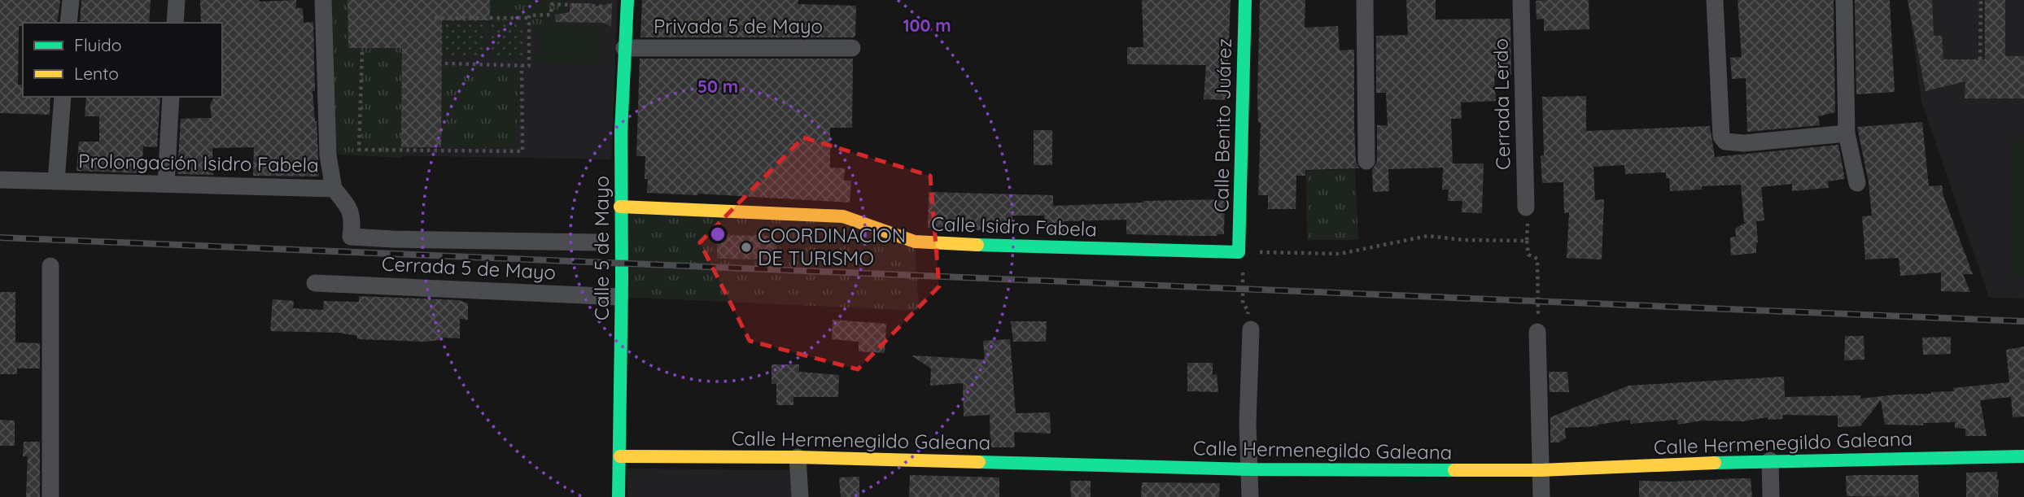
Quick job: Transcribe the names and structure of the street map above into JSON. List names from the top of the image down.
{
  "streets": {
    "street": [
      "Privada 5 de Mayo",
      "Cerrada Lerdo",
      "Calle Benito Juárez",
      "Prolongación Isidro Fabela",
      "Calle Isidro Fabela",
      "Calle 5 de Mayo",
      "Cerrada 5 de Mayo",
      "Calle Hermenegildo Galeana"
    ]
  },
  "crossings": [
    ["Privada 5 de Mayo", "Calle 5 de Mayo"],
    ["Calle Benito Juárez", "Calle Isidro Fabela"],
    ["Calle Isidro Fabela", "Calle 5 de Mayo"],
    ["Calle 5 de Mayo", "Cerrada 5 de Mayo"],
    ["Calle 5 de Mayo", "Calle Hermenegildo Galeana"]
  ],
  "places": ["COORDINACION DE TURISMO"],
  "legend": ["Fluido", "Lento"],
  "rings": ["100 m", "50 m"]
}
